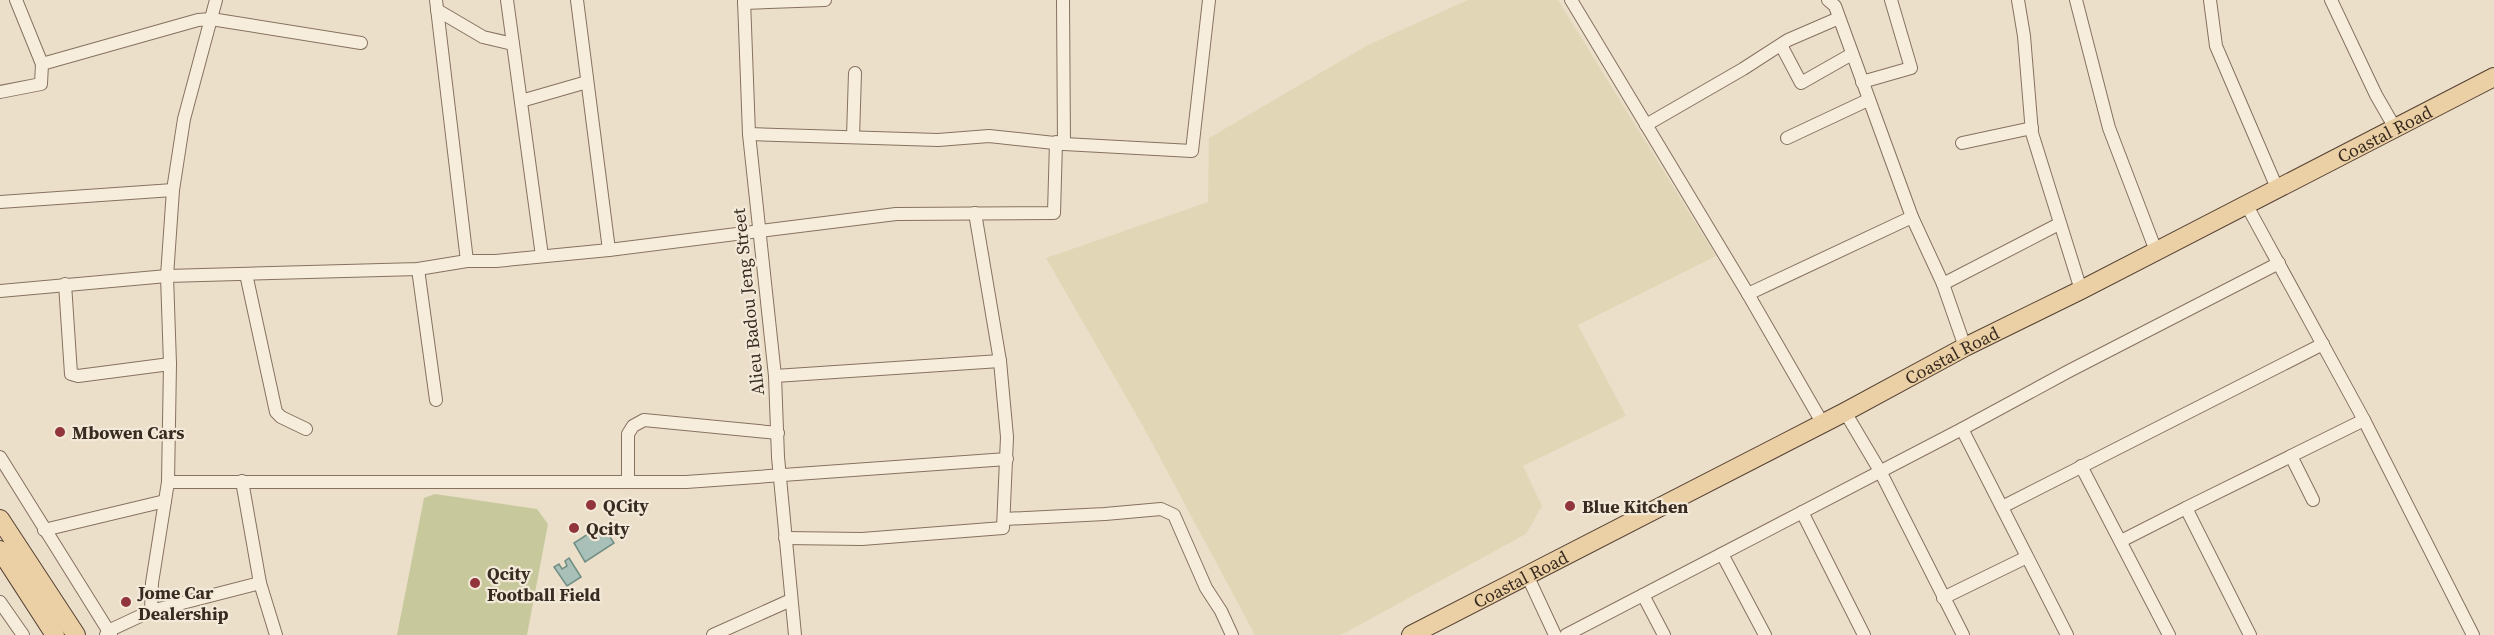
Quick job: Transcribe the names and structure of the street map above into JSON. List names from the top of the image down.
{
  "streets": {
    "main road": ["Coastal Road"],
    "street": ["Alieu Badou Jeng Street"]
  },
  "places": [
    "Mbowen Cars",
    "QCity",
    "Blue Kitchen",
    "Qcity",
    "Qcity Football Field",
    "Jome Car Dealership"
  ]
}
